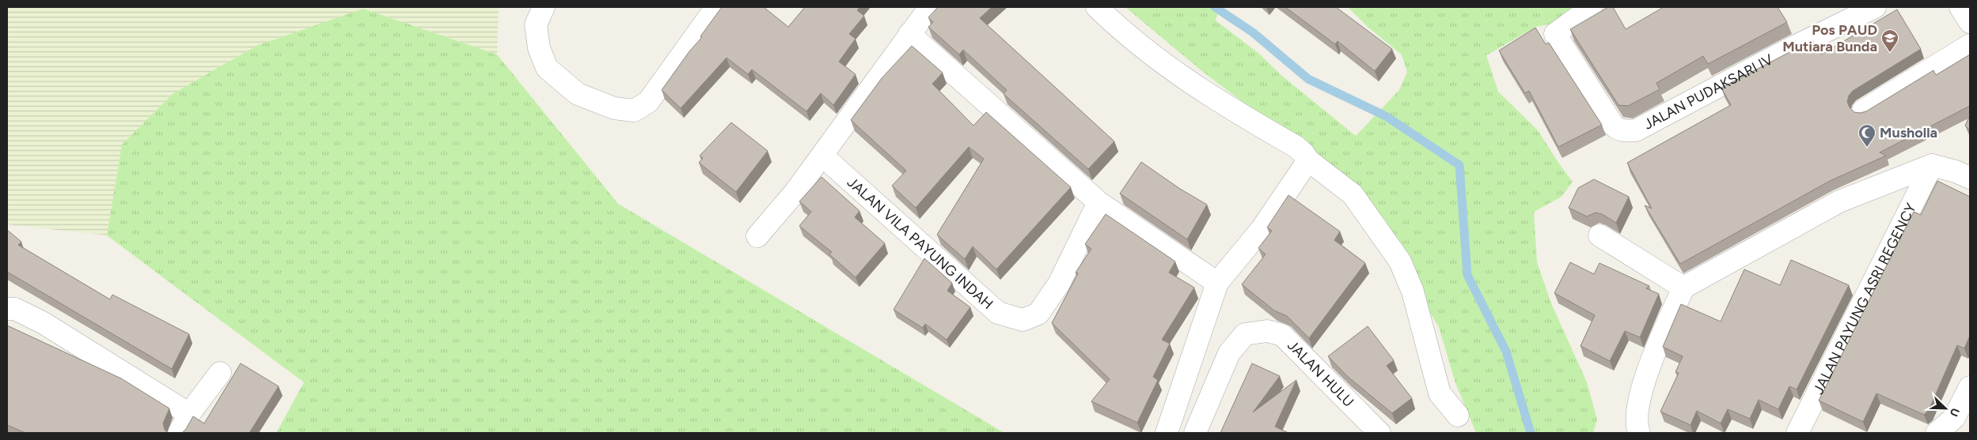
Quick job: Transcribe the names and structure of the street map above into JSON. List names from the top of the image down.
{
  "streets": {
    "street": [
      "JALAN PUDAKSARI IV",
      "JALAN VILA PAYUNG INDAH",
      "JALAN PAYUNG ASRI REGENCY",
      "JALAN HULU"
    ]
  },
  "places": {
    "school or university": ["Pos PAUD Mutiara Bunda"],
    "mosque": ["Musholla"]
  },
  "north": "bottom right"
}
